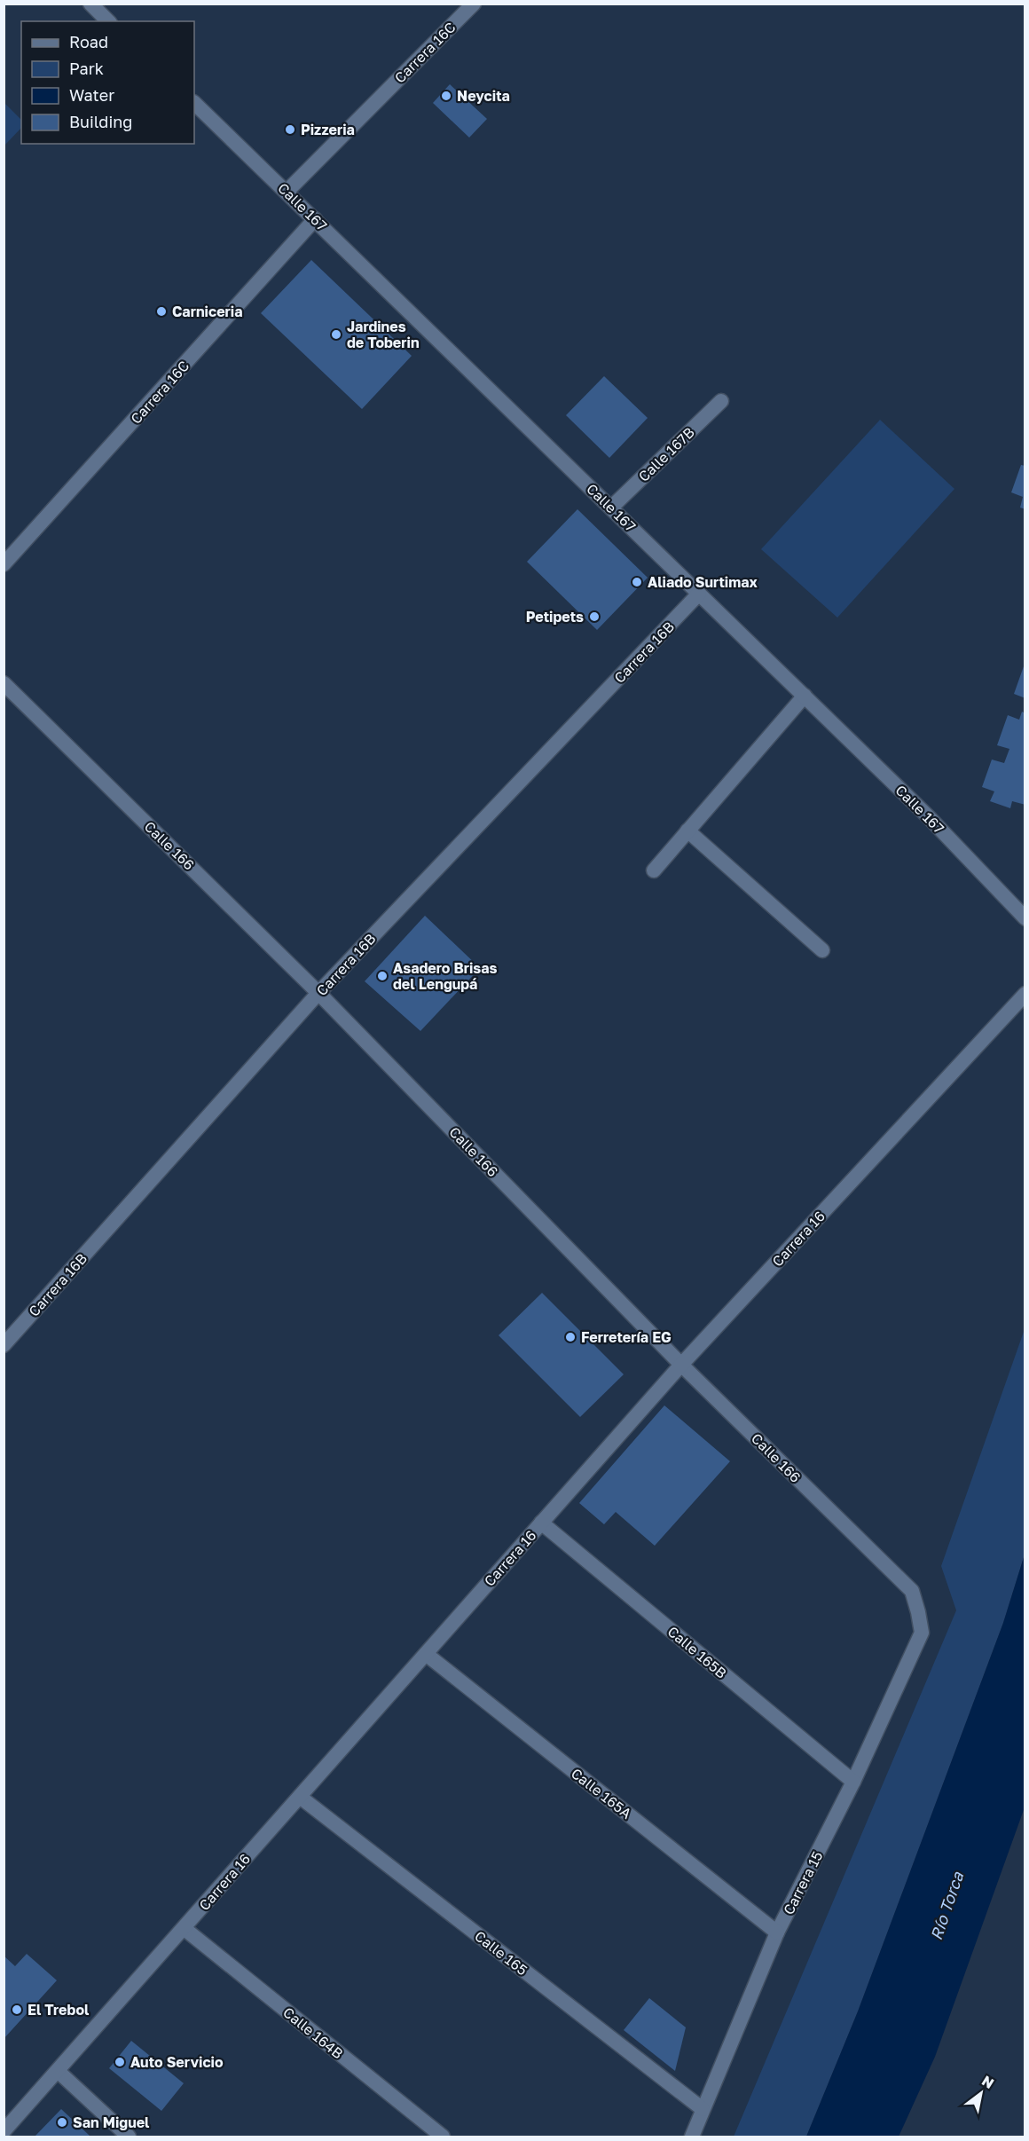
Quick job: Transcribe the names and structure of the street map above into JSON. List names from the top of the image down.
{
  "streets": {
    "street": [
      "Carrera 16C",
      "Calle 167",
      "Calle 167B",
      "Carrera 16B",
      "Calle 166",
      "Carrera 16",
      "Calle 165B",
      "Calle 165A",
      "Carrera 15",
      "Calle 165",
      "Calle 164B"
    ]
  },
  "crossings": [
    ["Carrera 16C", "Calle 167"],
    ["Calle 167", "Calle 167B"],
    ["Calle 167", "Carrera 16B"],
    ["Carrera 16B", "Calle 166"],
    ["Calle 166", "Carrera 16"],
    ["Calle 166", "Carrera 15"],
    ["Carrera 16", "Calle 165B"],
    ["Carrera 16", "Calle 165A"],
    ["Carrera 16", "Calle 165"],
    ["Carrera 16", "Calle 164B"],
    ["Calle 165B", "Carrera 15"],
    ["Calle 165A", "Carrera 15"],
    ["Carrera 15", "Calle 165"]
  ],
  "water": ["Río Torca"],
  "places": [
    "Neycita",
    "Pizzeria",
    "Carniceria",
    "Jardines de Toberin",
    "Aliado Surtimax",
    "Petipets",
    "Asadero Brisas del Lengupá",
    "Ferretería EG",
    "El Trebol",
    "Auto Servicio",
    "San Miguel"
  ],
  "legend": [
    "Road",
    "Park",
    "Water",
    "Building"
  ],
  "north": "top right"
}
